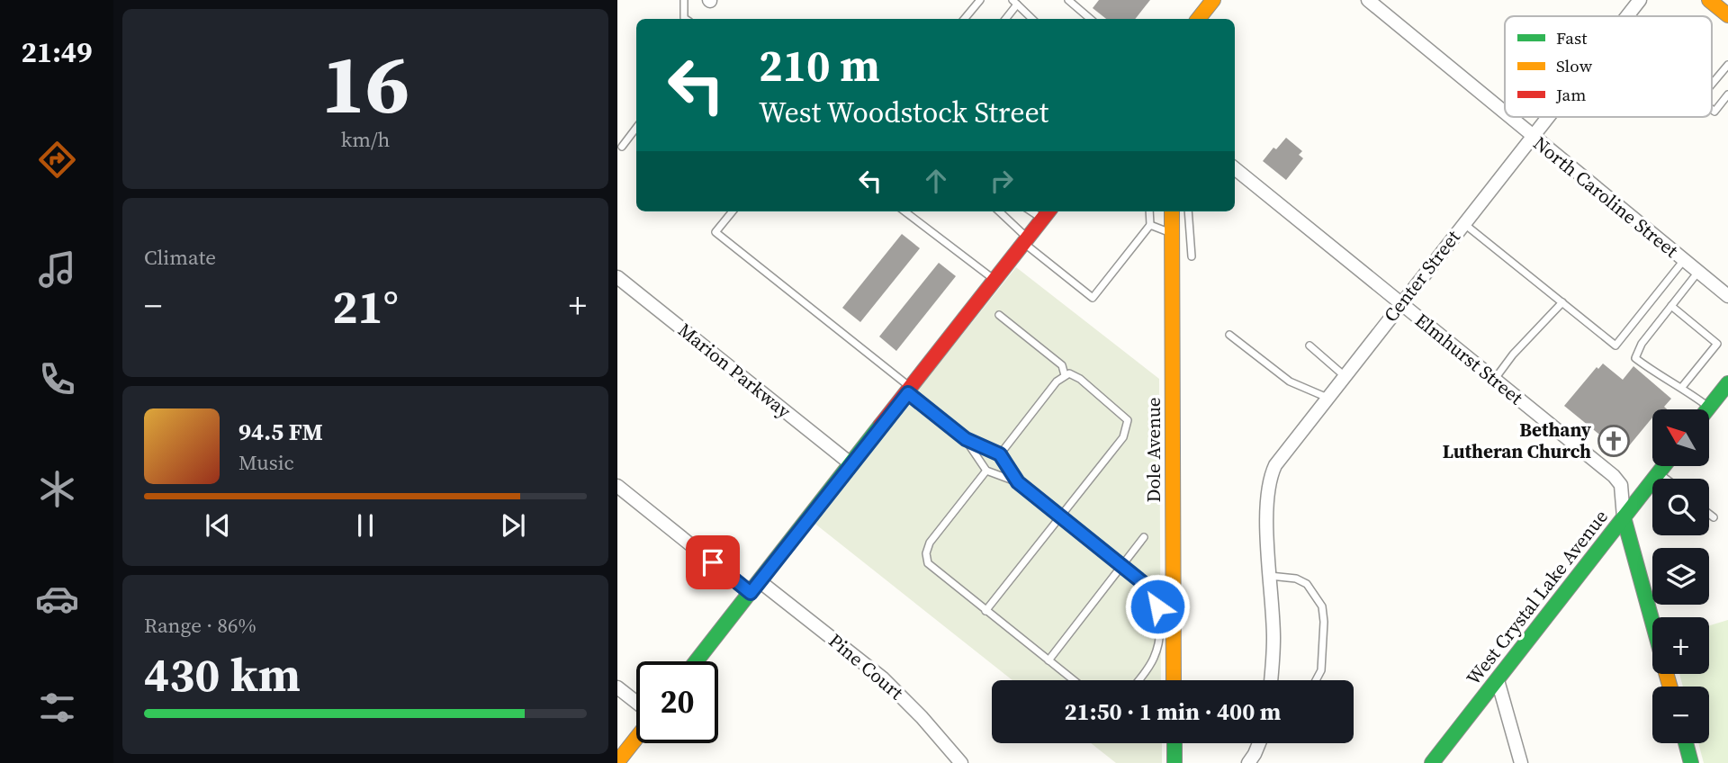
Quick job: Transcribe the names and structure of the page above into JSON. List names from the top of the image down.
{
  "streets": {
    "street": [
      "North Caroline Street",
      "Center Street",
      "Elmhurst Street",
      "Marion Parkway",
      "Dole Avenue",
      "West Crystal Lake Avenue",
      "Pine Court"
    ]
  },
  "crossings": [
    ["North Caroline Street", "Center Street"],
    ["Center Street", "Elmhurst Street"],
    ["Elmhurst Street", "West Crystal Lake Avenue"]
  ],
  "places": {
    "church": ["Bethany Lutheran Church"]
  },
  "legend": ["Fast", "Slow", "Jam"],
  "north": "top left",
  "page": {
    "tabs": "21:49",
    "tile": [
      ["16", "km/h"],
      "Climate",
      ["Range · 86%", "430 km"]
    ],
    "turn": ["210 m", "West Woodstock Street"],
    "heat": ["−", "21°", "+"],
    "song": ["94.5 FM", "Music"],
    "map_buttons": ["+", "−"],
    "limit": "20",
    "trip": "21:50 · 1 min · 400 m"
  }
}
